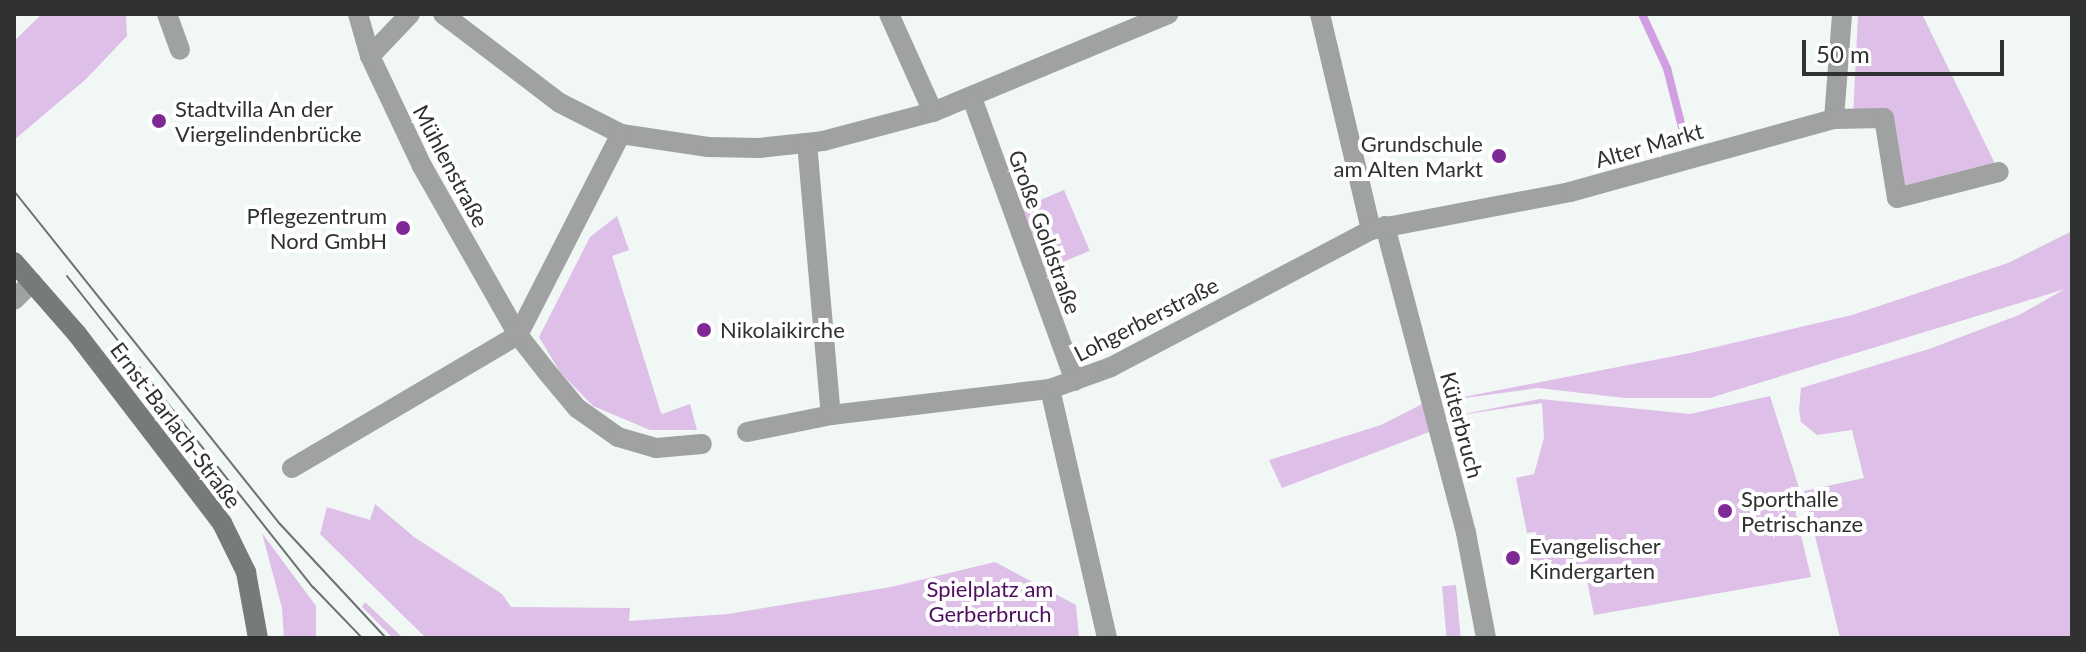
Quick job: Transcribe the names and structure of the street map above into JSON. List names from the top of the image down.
{
  "streets": {
    "main road": ["Ernst-Barlach-Straße"],
    "street": [
      "Alter Markt",
      "Mühlenstraße",
      "Große Goldstraße",
      "Lohgerberstraße",
      "Küterbruch"
    ]
  },
  "crossings": [
    ["Alter Markt", "Lohgerberstraße"],
    ["Alter Markt", "Küterbruch"],
    ["Große Goldstraße", "Lohgerberstraße"],
    ["Lohgerberstraße", "Küterbruch"]
  ],
  "parks": ["Spielplatz am Gerberbruch"],
  "places": [
    "Stadtvilla An der Viergelindenbrücke",
    "Grundschule am Alten Markt",
    "Pflegezentrum Nord GmbH",
    "Nikolaikirche",
    "Sporthalle Petrischanze",
    "Evangelischer Kindergarten"
  ],
  "scale_bar": "50 m"
}
